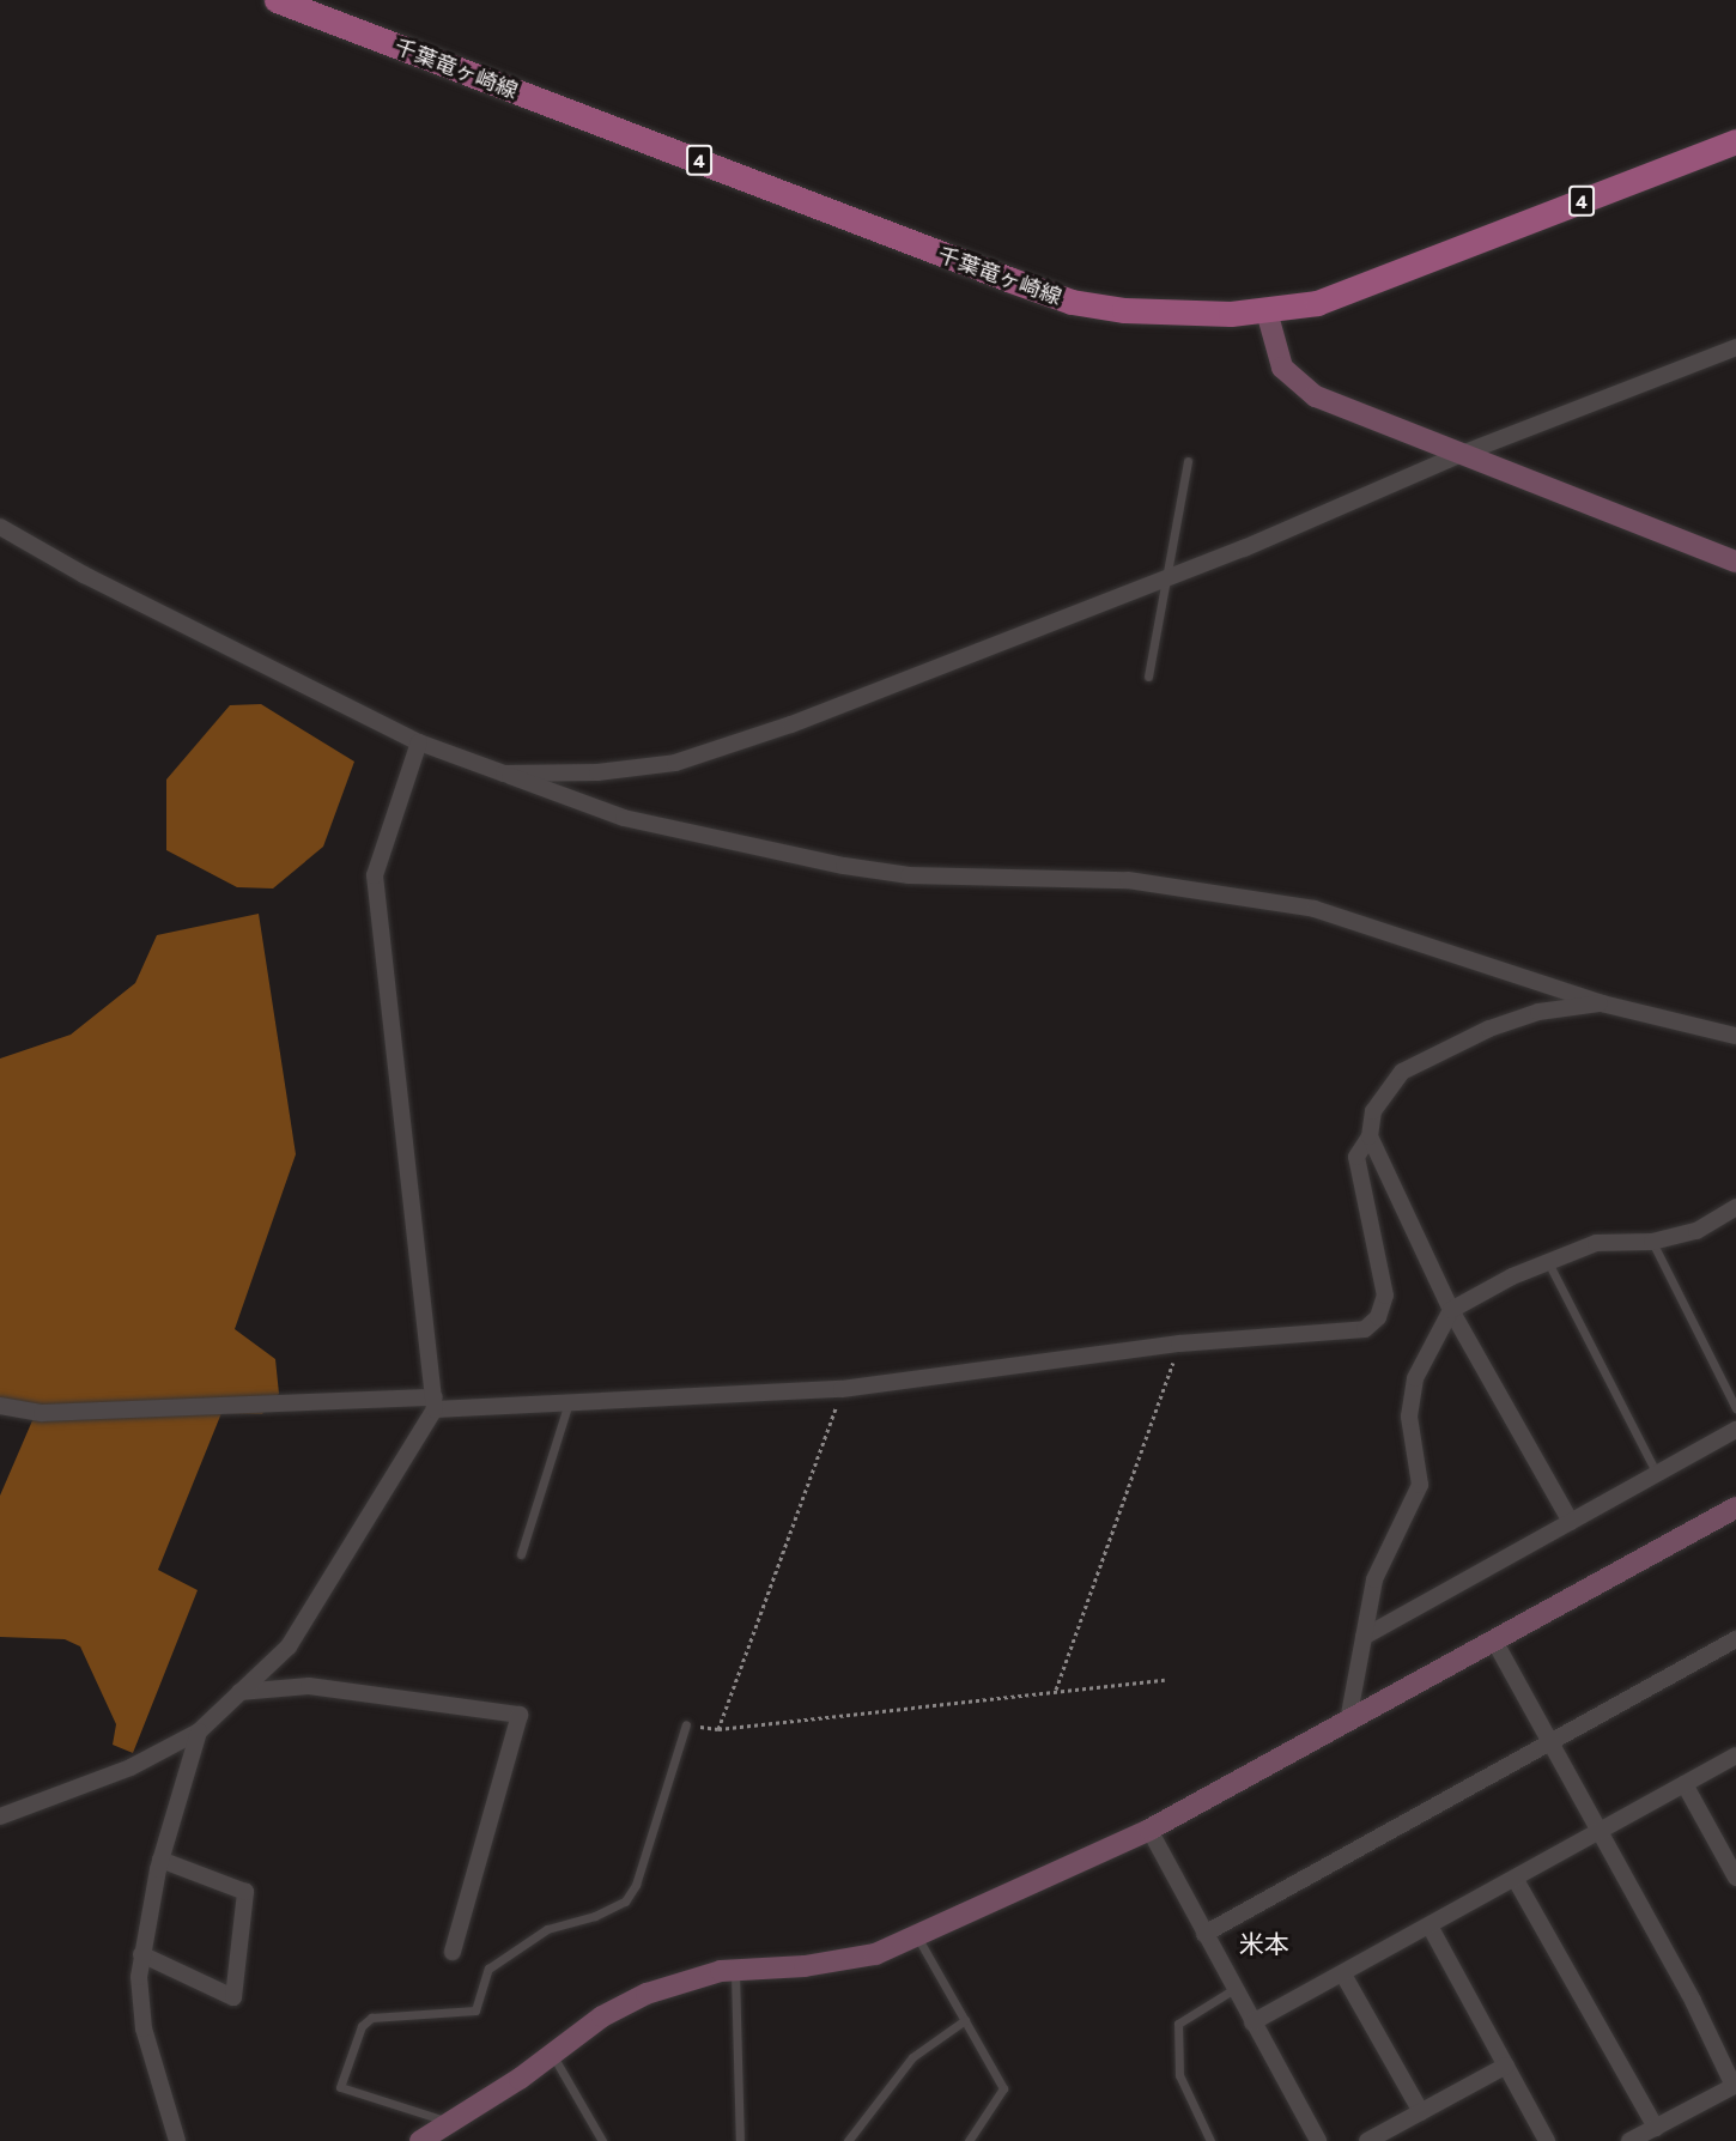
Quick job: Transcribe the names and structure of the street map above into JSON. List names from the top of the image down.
{
  "streets": {
    "main road": ["千葉竜ヶ崎線", "4"]
  },
  "districts": ["米本"]
}
